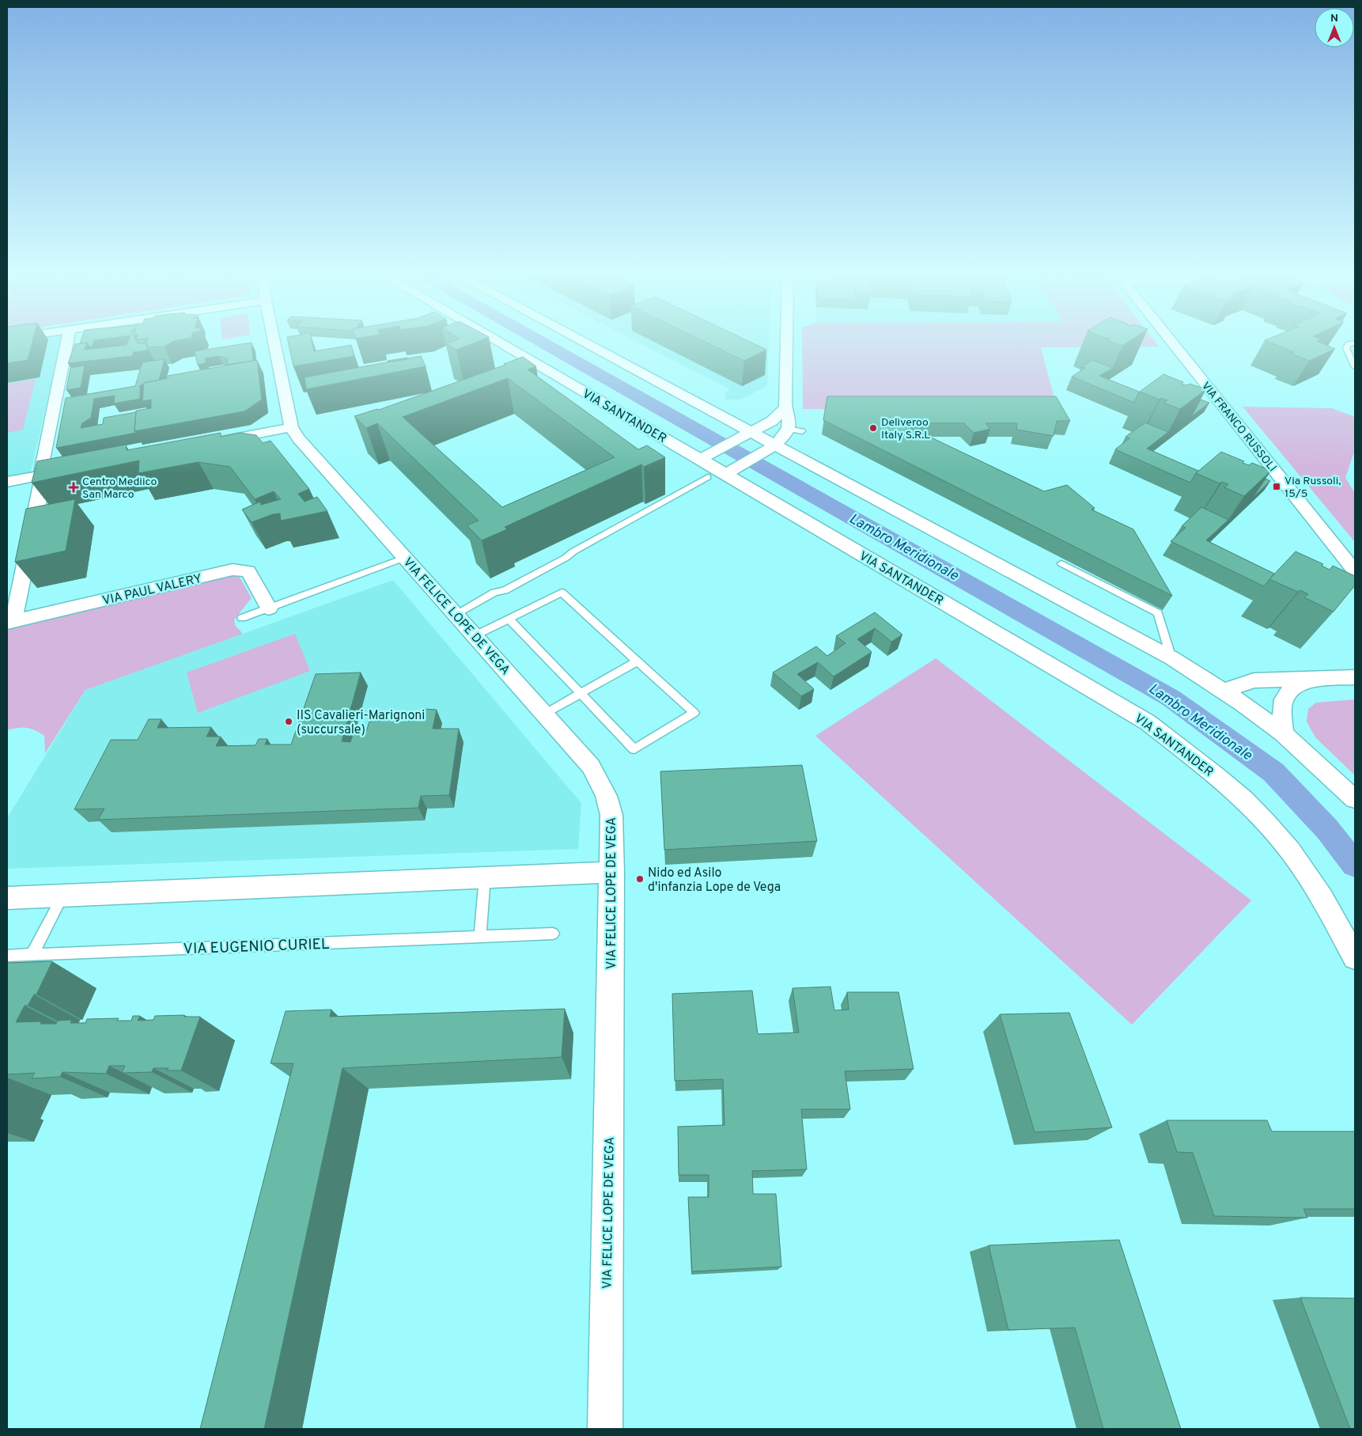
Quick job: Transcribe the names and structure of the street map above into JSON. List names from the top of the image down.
{
  "streets": {
    "street": [
      "VIA SANTANDER",
      "VIA FRANCO RUSSOLI",
      "VIA PAUL VALERY",
      "VIA FELICE LOPE DE VEGA"
    ],
    "lane": ["VIA EUGENIO CURIEL"]
  },
  "water": ["Lambro Meridionale"],
  "places": {
    "other": ["Deliveroo Italy S.R.L", "IIS Cavalieri-Marignoni (succursale)", "Nido ed Asilo d'infanzia Lope de Vega"],
    "transit": ["Via Russoli, 15/5"],
    "health": ["Centro Mediico San Marco"]
  },
  "north": "top"
}
